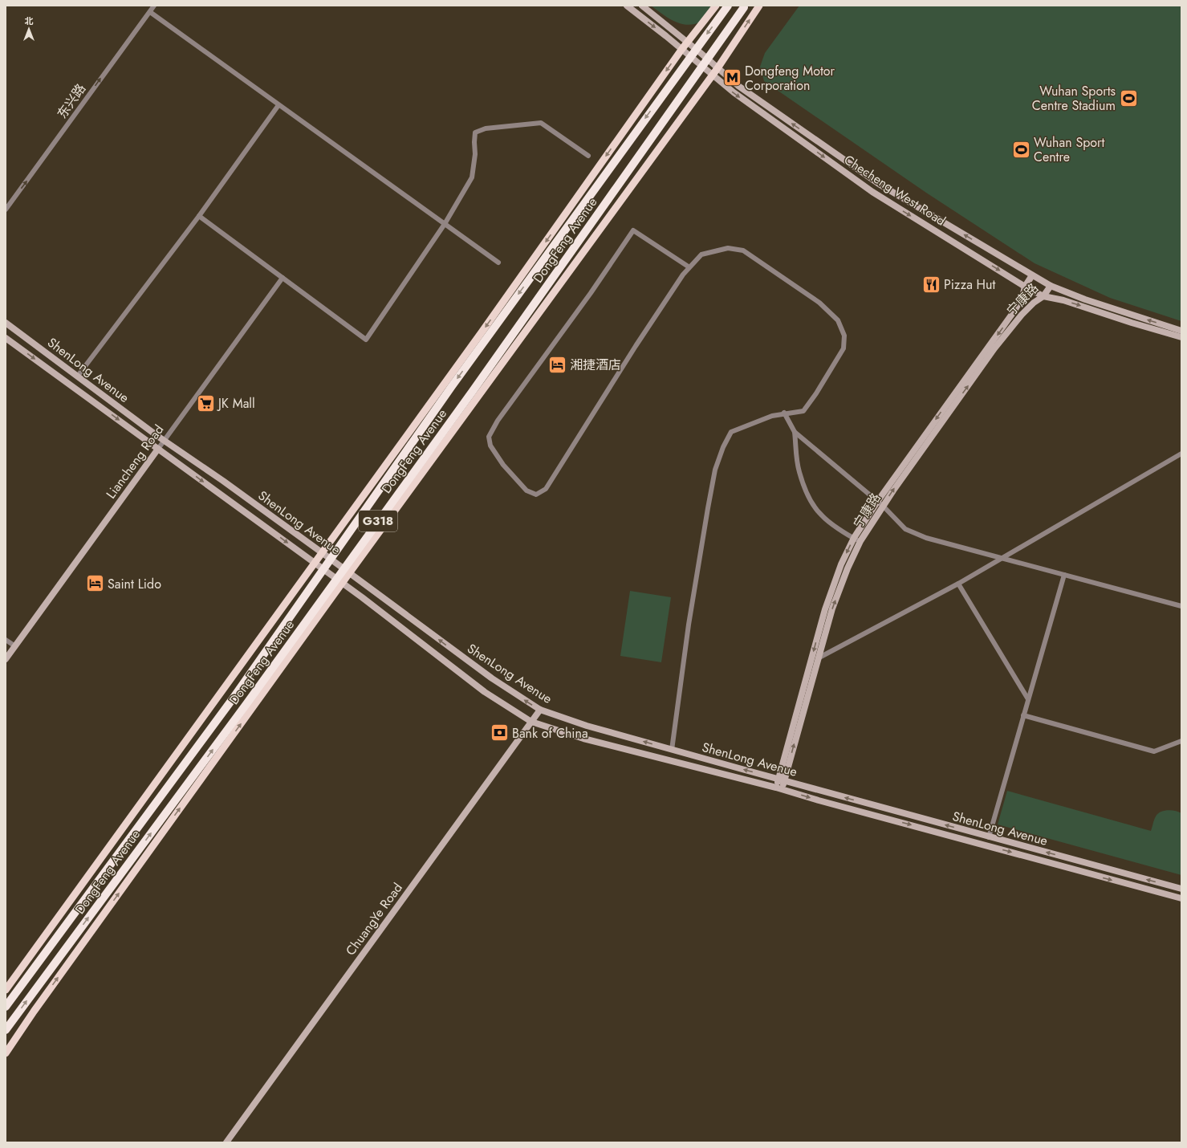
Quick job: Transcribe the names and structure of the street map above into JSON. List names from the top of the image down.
{
  "streets": {
    "highway": ["DongFeng Avenue", "G318"],
    "main road": [
      "Checheng West Road",
      "宁康路",
      "ShenLong Avenue",
      "Liancheng Road",
      "ChuangYe Road"
    ],
    "street": ["东兴路"]
  },
  "crossings": [
    ["Checheng West Road", "宁康路"],
    ["宁康路", "ShenLong Avenue"],
    ["ShenLong Avenue", "Liancheng Road"],
    ["ShenLong Avenue", "ChuangYe Road"]
  ],
  "one_way": ["东兴路"],
  "places": {
    "metro station": ["Dongfeng Motor Corporation"],
    "sports": ["Wuhan Sports Centre Stadium", "Wuhan Sport Centre"],
    "restaurant": ["Pizza Hut"],
    "hotel": ["湘捷酒店", "Saint Lido"],
    "supermarket": ["JK Mall"],
    "bank": ["Bank of China"]
  },
  "north": "top"
}
